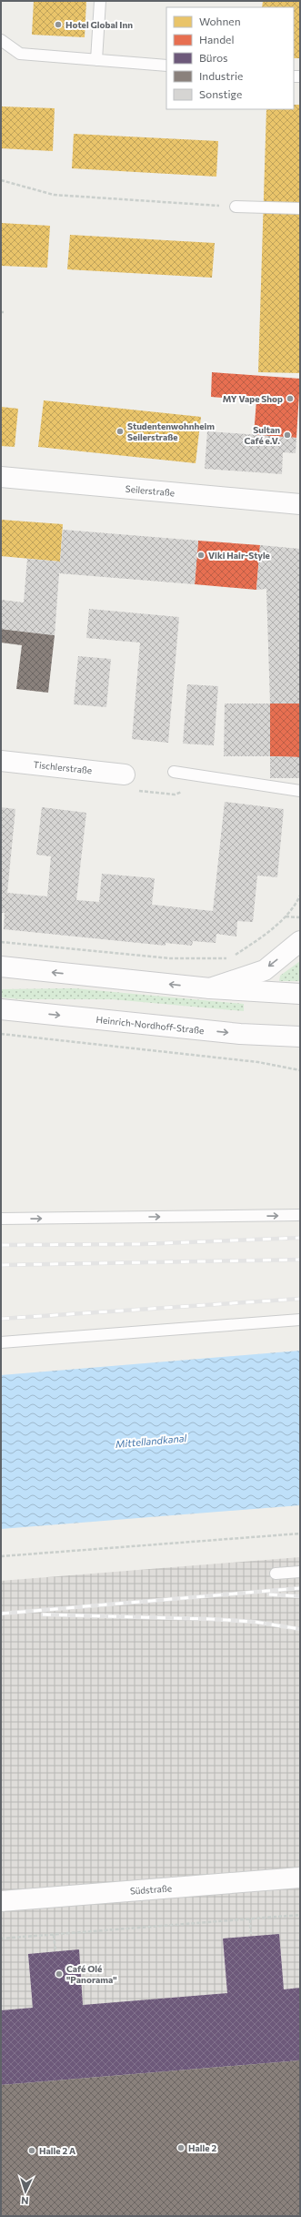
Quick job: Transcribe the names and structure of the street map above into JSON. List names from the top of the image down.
{
  "streets": {
    "street": [
      "Seilerstraße",
      "Tischlerstraße",
      "Heinrich-Nordhoff-Straße",
      "Südstraße"
    ]
  },
  "water": ["Mittellandkanal"],
  "places": [
    "Hotel Global Inn",
    "MY Vape Shop",
    "Studentenwohnheim Seilerstraße",
    "Sultan Café e.V.",
    "Viki Hair-Style",
    "Café Olé \"Panorama\"",
    "Halle 2",
    "Halle 2 A"
  ],
  "legend": [
    "Wohnen",
    "Handel",
    "Büros",
    "Industrie",
    "Sonstige"
  ],
  "north": "bottom"
}
